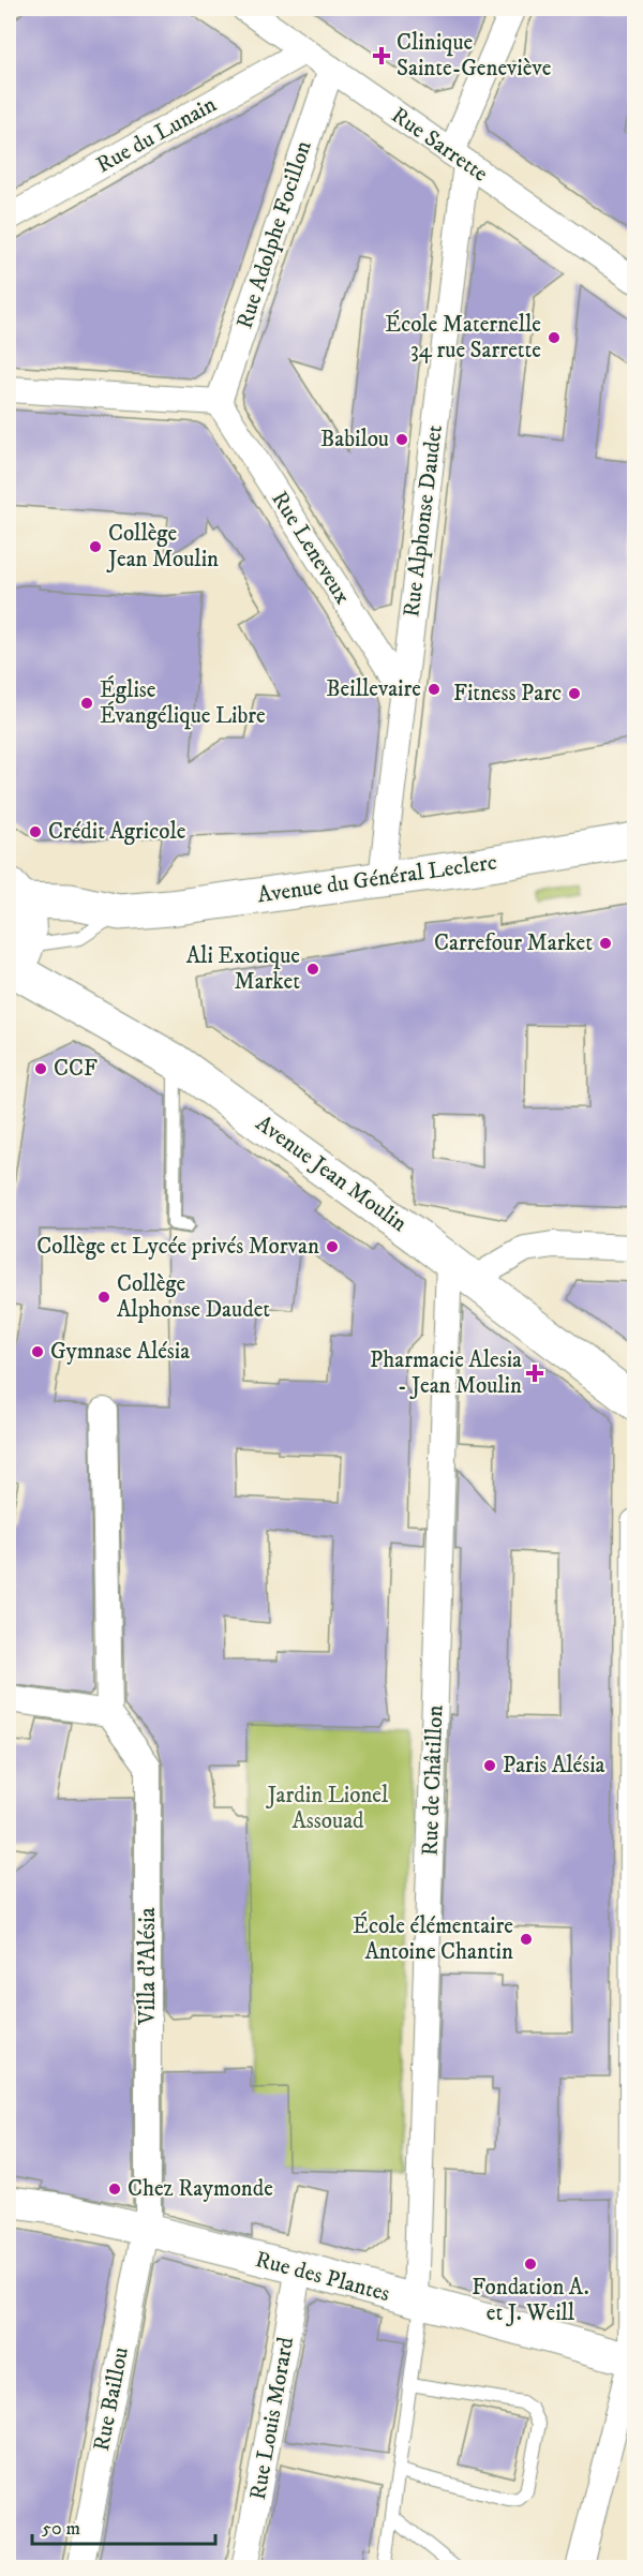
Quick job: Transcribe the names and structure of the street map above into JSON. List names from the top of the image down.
{
  "streets": {
    "main road": ["Avenue du Général Leclerc", "Avenue Jean Moulin"],
    "street": [
      "Rue du Lunain",
      "Rue Sarrette",
      "Rue Adolphe Focillon",
      "Rue Alphonse Daudet",
      "Rue Leneveux",
      "Rue de Châtillon",
      "Villa d'Alésia",
      "Rue des Plantes",
      "Rue Baillou",
      "Rue Louis Morard"
    ]
  },
  "crossings": [
    ["Rue du Lunain", "Rue Sarrette"],
    ["Rue Sarrette", "Rue Adolphe Focillon"],
    ["Rue Sarrette", "Rue Alphonse Daudet"],
    ["Rue Adolphe Focillon", "Rue Leneveux"],
    ["Rue Alphonse Daudet", "Rue Leneveux"],
    ["Rue Alphonse Daudet", "Avenue du Général Leclerc"],
    ["Avenue du Général Leclerc", "Avenue Jean Moulin"],
    ["Avenue Jean Moulin", "Rue de Châtillon"],
    ["Rue de Châtillon", "Rue des Plantes"],
    ["Villa d'Alésia", "Rue des Plantes"],
    ["Villa d'Alésia", "Rue Baillou"],
    ["Rue des Plantes", "Rue Baillou"],
    ["Rue des Plantes", "Rue Louis Morard"]
  ],
  "parks": ["Jardin Lionel Assouad"],
  "places": {
    "health": ["Clinique Sainte-Geneviève", "Pharmacie Alesia - Jean Moulin"],
    "other": [
      "École Maternelle 34 rue Sarrette",
      "Babilou",
      "Collège Jean Moulin",
      "Beillevaire",
      "Fitness Parc",
      "Église Évangélique Libre",
      "Crédit Agricole",
      "Carrefour Market",
      "Ali Exotique Market",
      "CCF",
      "Collège et Lycée privés Morvan",
      "Collège Alphonse Daudet",
      "Gymnase Alésia",
      "Paris Alésia",
      "École élémentaire Antoine Chantin",
      "Chez Raymonde",
      "Fondation A. et J. Weill"
    ]
  },
  "scale_bar": "50 m"
}
